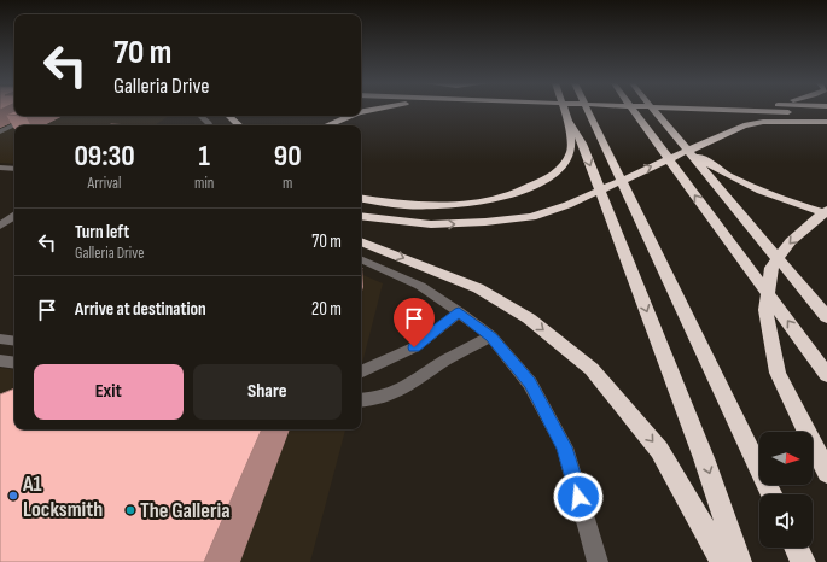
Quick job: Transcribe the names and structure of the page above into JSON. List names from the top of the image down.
{
  "places": ["A1 Locksmith", "The Galleria"],
  "north": "right",
  "page": {
    "turn": ["70 m", "Galleria Drive"],
    "eta": [
      "09:30",
      "Arrival",
      "1",
      "min",
      "90",
      "m"
    ],
    "list": [
      {
        "name": "Turn left",
        "note": "Galleria Drive",
        "value": "70 m"
      },
      {
        "name": "Arrive at destination",
        "value": "20 m"
      }
    ],
    "buttons": ["Exit", "Share"]
  }
}
